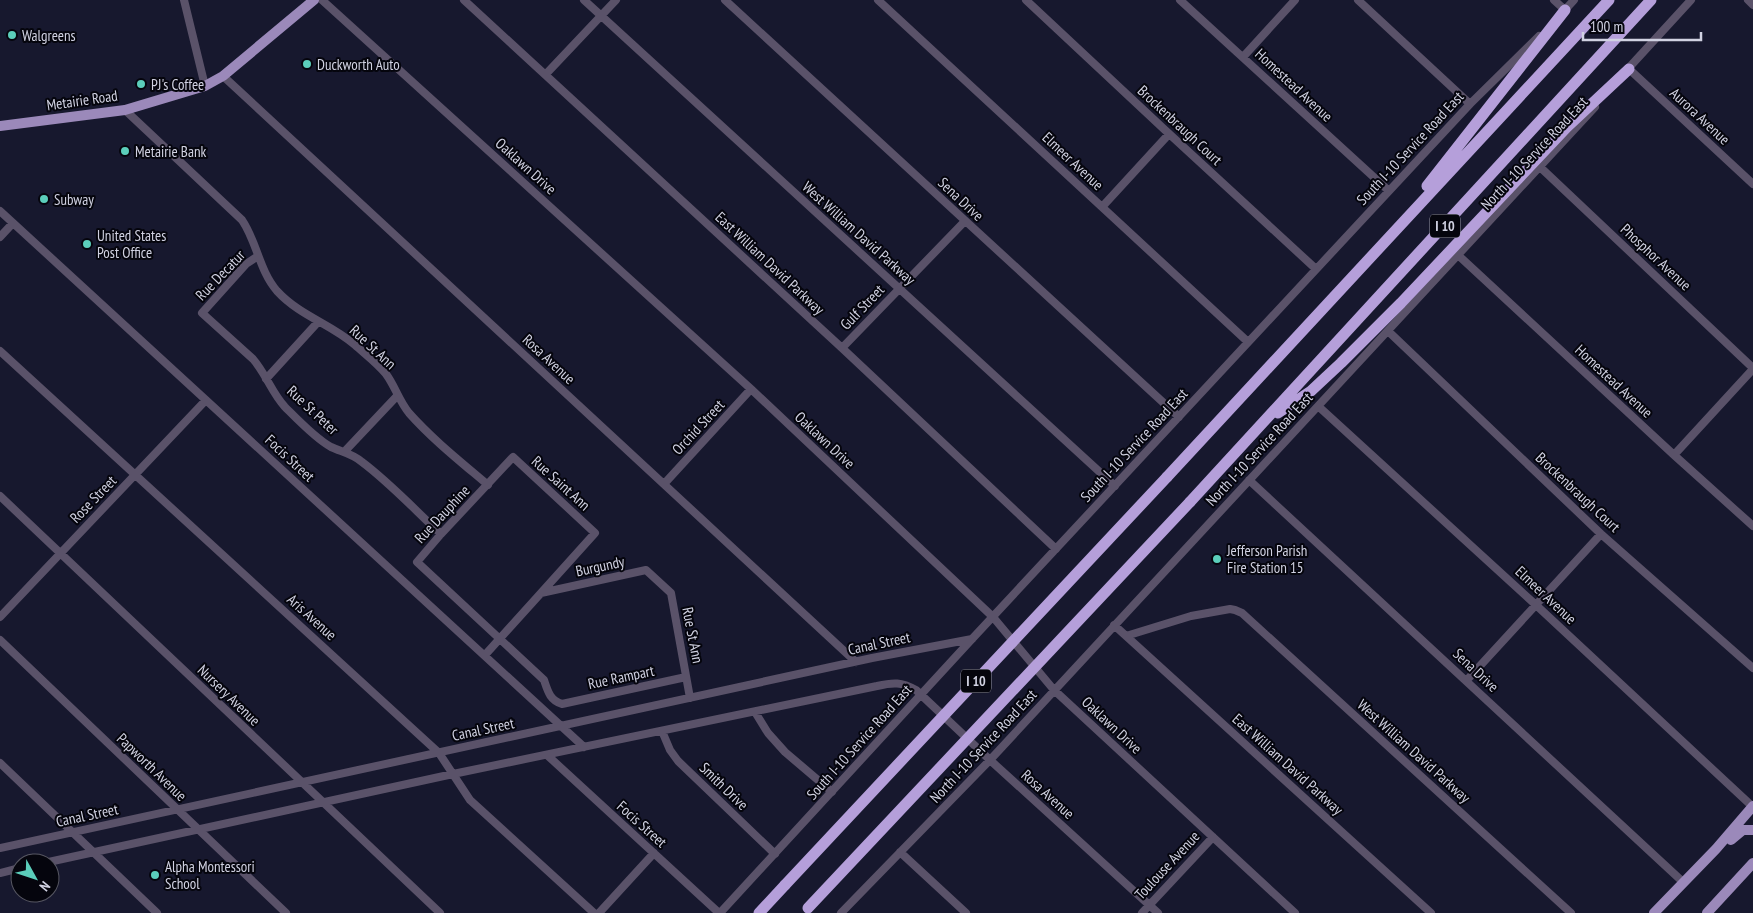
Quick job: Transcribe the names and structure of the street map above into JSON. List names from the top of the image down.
{
  "streets": {
    "highway": ["I 10"],
    "main road": ["Metairie Road"],
    "street": [
      "Homestead Avenue",
      "Aurora Avenue",
      "Brockenbraugh Court",
      "South I-10 Service Road East",
      "North I-10 Service Road East",
      "Elmeer Avenue",
      "Oaklawn Drive",
      "Sena Drive",
      "West William David Parkway",
      "Phosphor Avenue",
      "East William David Parkway",
      "Rue Decatur",
      "Gulf Street",
      "Rue St Ann",
      "Rosa Avenue",
      "Rue St Peter",
      "Orchid Street",
      "Focis Street",
      "Rue Saint Ann",
      "Rose Street",
      "Rue Dauphine",
      "Burgundy",
      "Aris Avenue",
      "Canal Street",
      "Rue Rampart",
      "Nursery Avenue",
      "Papworth Avenue",
      "Smith Drive",
      "Toulouse Avenue"
    ]
  },
  "crossings": [
    ["Homestead Avenue", "South I-10 Service Road East"],
    ["Homestead Avenue", "North I-10 Service Road East"],
    ["Metairie Road", "Rue St Ann"],
    ["Metairie Road", "Rosa Avenue"],
    ["Aurora Avenue", "North I-10 Service Road East"],
    ["Brockenbraugh Court", "South I-10 Service Road East"],
    ["Brockenbraugh Court", "North I-10 Service Road East"],
    ["South I-10 Service Road East", "Elmeer Avenue"],
    ["South I-10 Service Road East", "Oaklawn Drive"],
    ["South I-10 Service Road East", "Sena Drive"],
    ["South I-10 Service Road East", "West William David Parkway"],
    ["South I-10 Service Road East", "East William David Parkway"],
    ["South I-10 Service Road East", "Rosa Avenue"],
    ["South I-10 Service Road East", "Focis Street"],
    ["South I-10 Service Road East", "Canal Street"],
    ["South I-10 Service Road East", "Smith Drive"],
    ["North I-10 Service Road East", "Elmeer Avenue"],
    ["North I-10 Service Road East", "Oaklawn Drive"],
    ["North I-10 Service Road East", "Sena Drive"],
    ["North I-10 Service Road East", "Phosphor Avenue"],
    ["North I-10 Service Road East", "Rosa Avenue"],
    ["Oaklawn Drive", "Orchid Street"],
    ["Oaklawn Drive", "Toulouse Avenue"],
    ["Sena Drive", "Gulf Street"],
    ["West William David Parkway", "East William David Parkway"],
    ["West William David Parkway", "Gulf Street"],
    ["East William David Parkway", "Gulf Street"],
    ["Rue Decatur", "Rue St Ann"],
    ["Rue Decatur", "Rue St Peter"],
    ["Rue St Ann", "Rue Saint Ann"],
    ["Rue St Ann", "Rue Dauphine"],
    ["Rue St Ann", "Burgundy"],
    ["Rue St Ann", "Canal Street"],
    ["Rue St Ann", "Rue Rampart"],
    ["Rosa Avenue", "Orchid Street"],
    ["Rosa Avenue", "Canal Street"],
    ["Rosa Avenue", "Toulouse Avenue"],
    ["Rue St Peter", "Rue Dauphine"],
    ["Focis Street", "Rose Street"],
    ["Focis Street", "Burgundy"],
    ["Focis Street", "Canal Street"],
    ["Rue Saint Ann", "Rue Dauphine"],
    ["Rue Saint Ann", "Burgundy"],
    ["Rose Street", "Aris Avenue"],
    ["Rose Street", "Nursery Avenue"],
    ["Rue Dauphine", "Burgundy"],
    ["Rue Dauphine", "Rue Rampart"],
    ["Burgundy", "Rue Rampart"],
    ["Aris Avenue", "Canal Street"],
    ["Canal Street", "Nursery Avenue"],
    ["Canal Street", "Papworth Avenue"]
  ],
  "places": [
    "Walgreens",
    "Duckworth Auto",
    "PJ's Coffee",
    "Metairie Bank",
    "Subway",
    "United States Post Office",
    "Jefferson Parish Fire Station 15",
    "Alpha Montessori School"
  ],
  "scale_bar": "100 m",
  "north": "bottom right"
}
